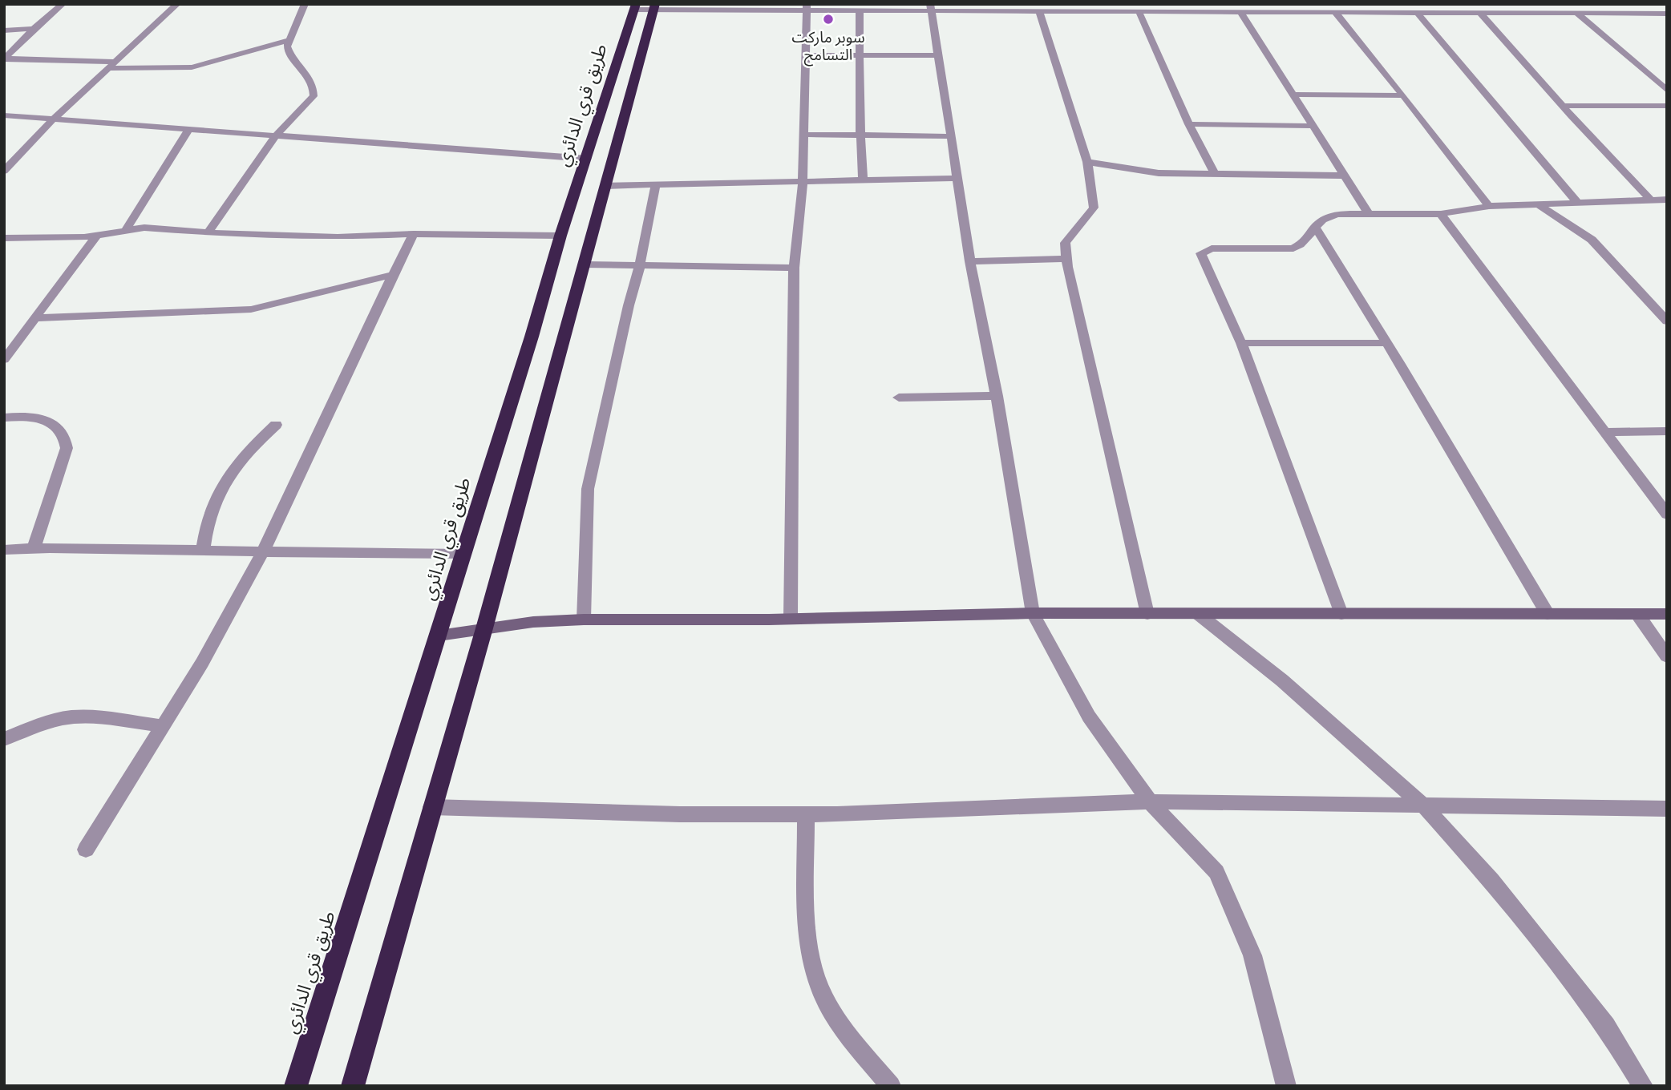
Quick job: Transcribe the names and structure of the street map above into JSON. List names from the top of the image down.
{
  "streets": {
    "highway": ["طريق قري الدائري"]
  },
  "places": ["سوبر ماركت التسامح"]
}
